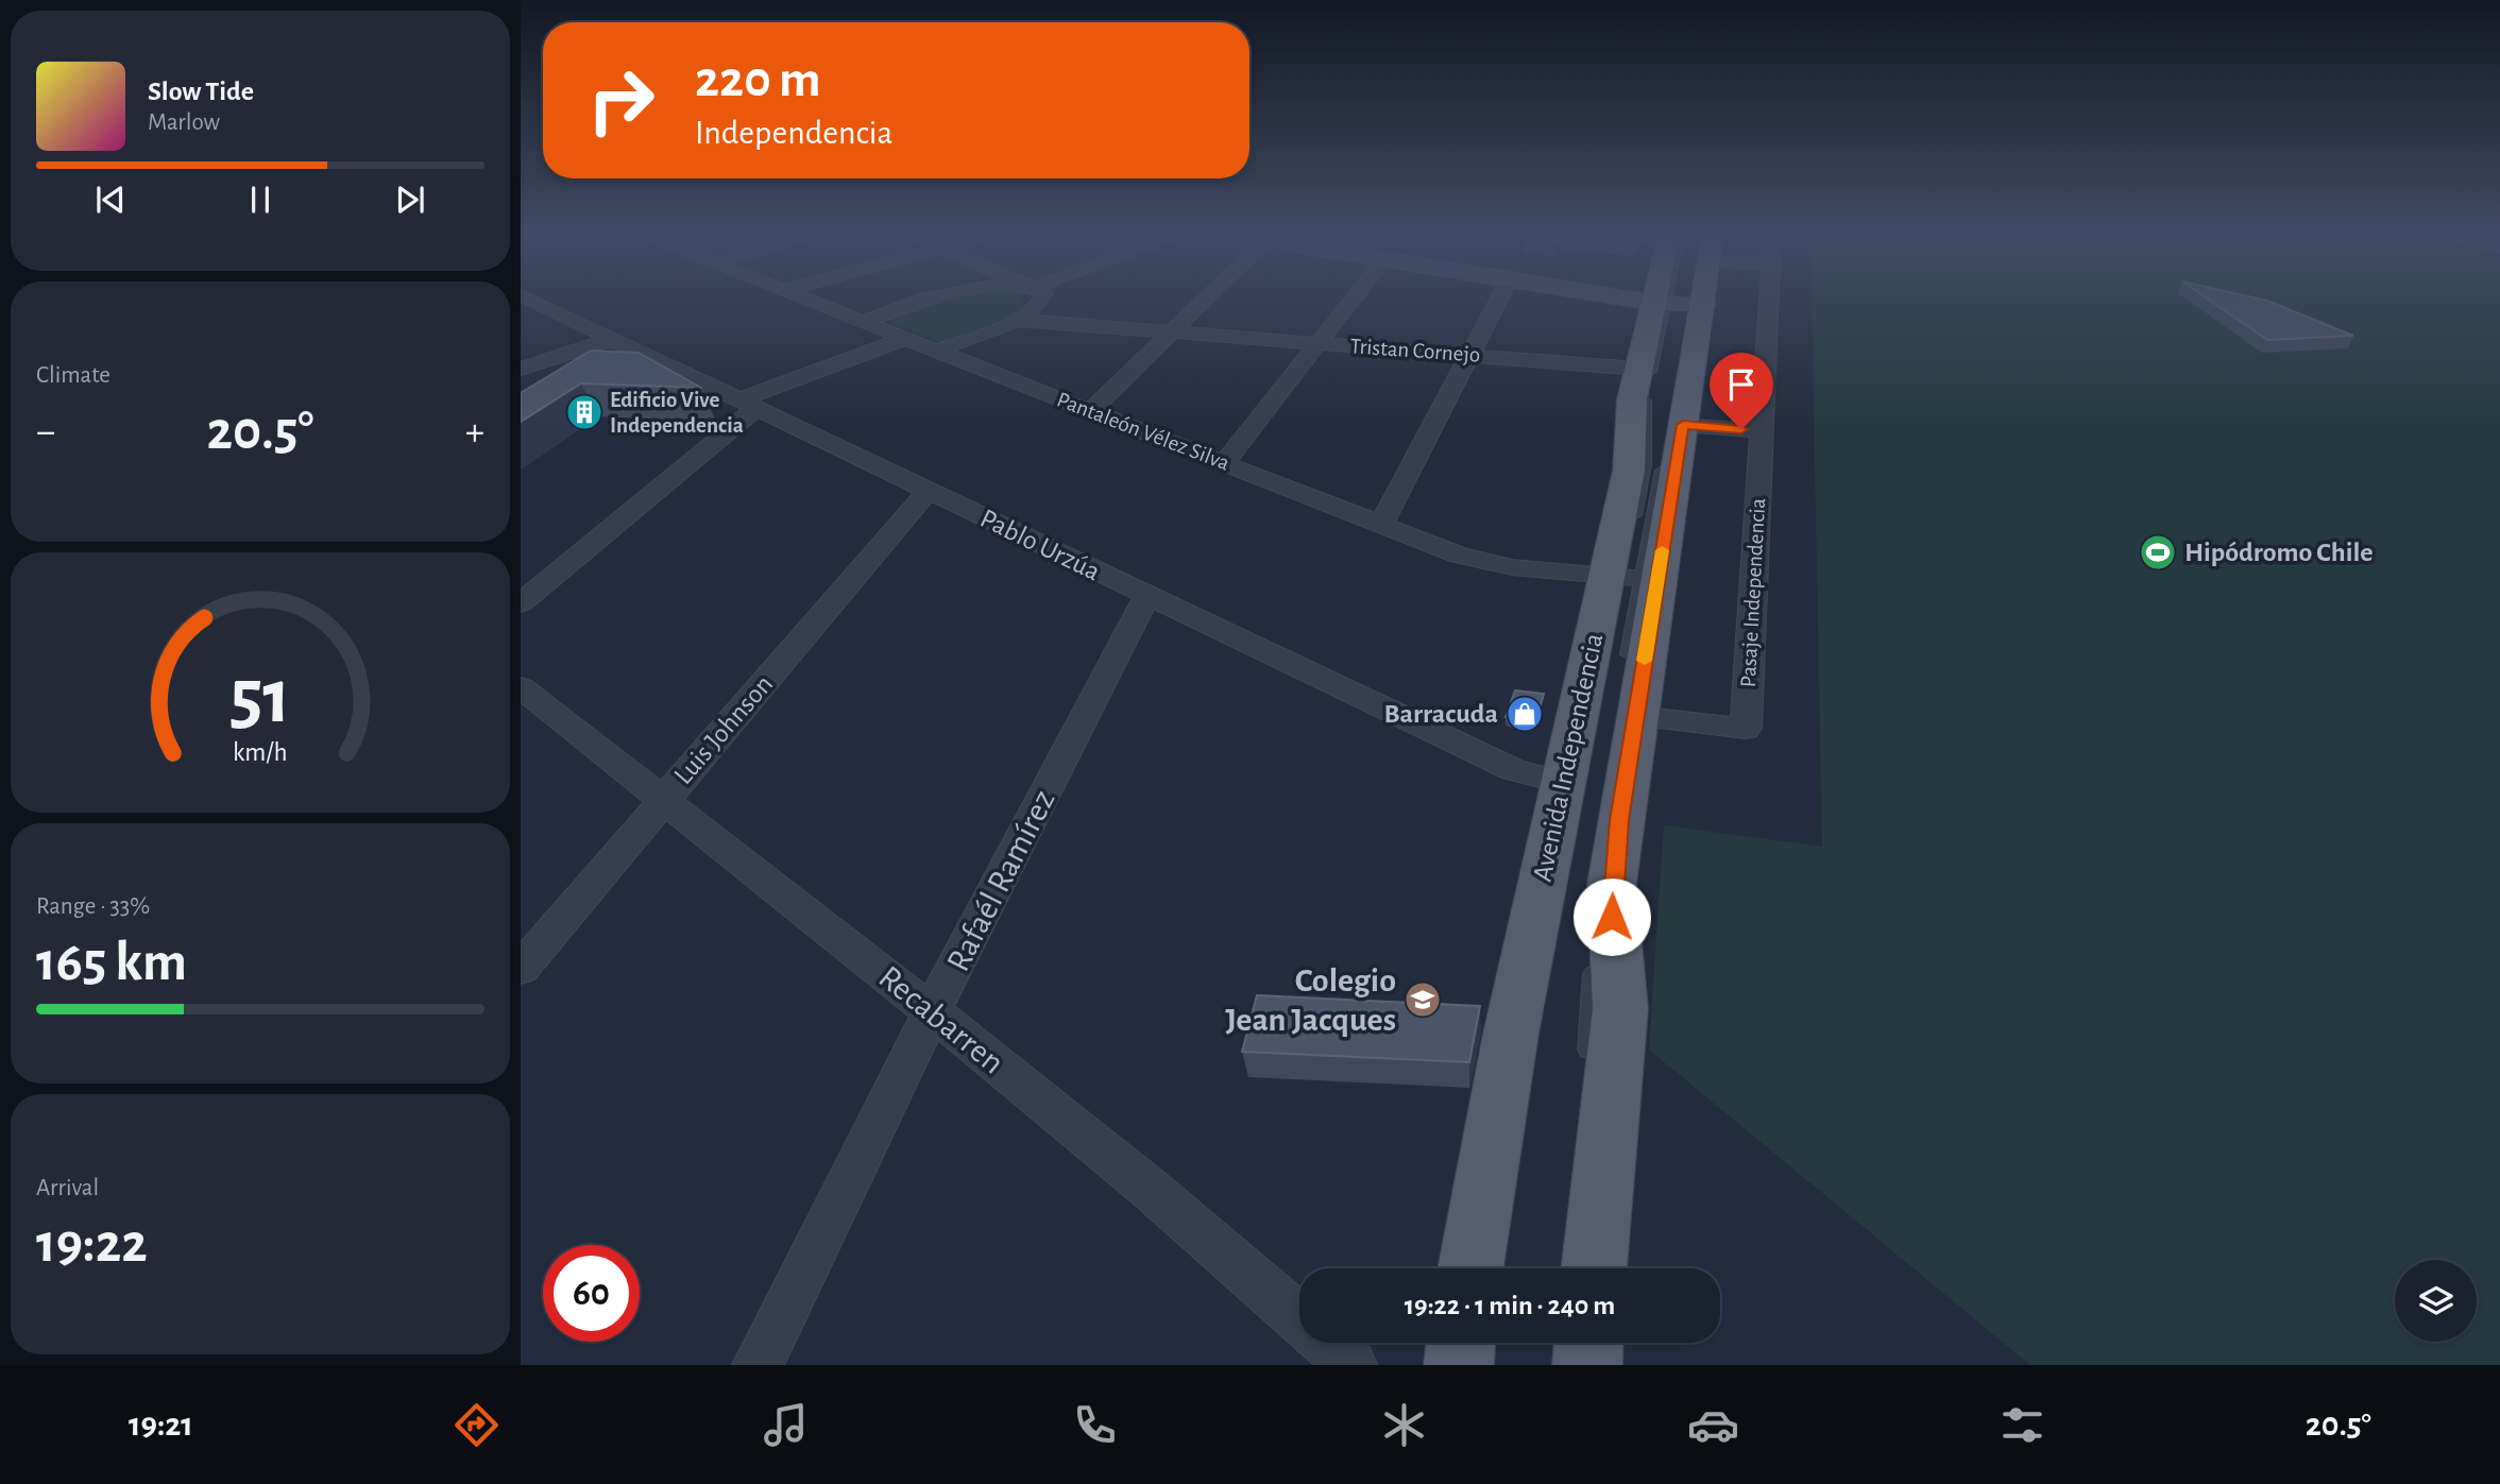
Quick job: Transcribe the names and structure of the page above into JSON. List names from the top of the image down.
{
  "streets": {
    "main road": ["Avenida Independencia"],
    "street": [
      "Tristan Cornejo",
      "Pantaleón Vélez Silva",
      "Pablo Urzúa",
      "Pasaje Independencia",
      "Luis Johnson",
      "Rafaél Ramírez",
      "Recabarren"
    ]
  },
  "crossings": [
    ["Tristan Cornejo", "Avenida Independencia"],
    ["Pantaleón Vélez Silva", "Avenida Independencia"],
    ["Pablo Urzúa", "Luis Johnson"],
    ["Pablo Urzúa", "Avenida Independencia"],
    ["Pablo Urzúa", "Rafaél Ramírez"],
    ["Pasaje Independencia", "Avenida Independencia"],
    ["Luis Johnson", "Recabarren"],
    ["Rafaél Ramírez", "Recabarren"]
  ],
  "places": {
    "building": ["Edificio Vive Independencia"],
    "sports": ["Hipódromo Chile"],
    "shop": ["Barracuda"],
    "school or university": ["Colegio Jean Jacques"]
  },
  "page": {
    "turn": ["220 m", "Independencia"],
    "song": ["Slow Tide", "Marlow"],
    "tile": [
      "Climate",
      ["Range · 33%", "165 km"],
      ["Arrival", "19:22"]
    ],
    "heat": ["−", "20.5°", "+"],
    "limit": "60",
    "trip": "19:22 · 1 min · 240 m",
    "tabs": ["19:21", "20.5°"],
    "gauge": ["51", "km/h"]
  }
}
